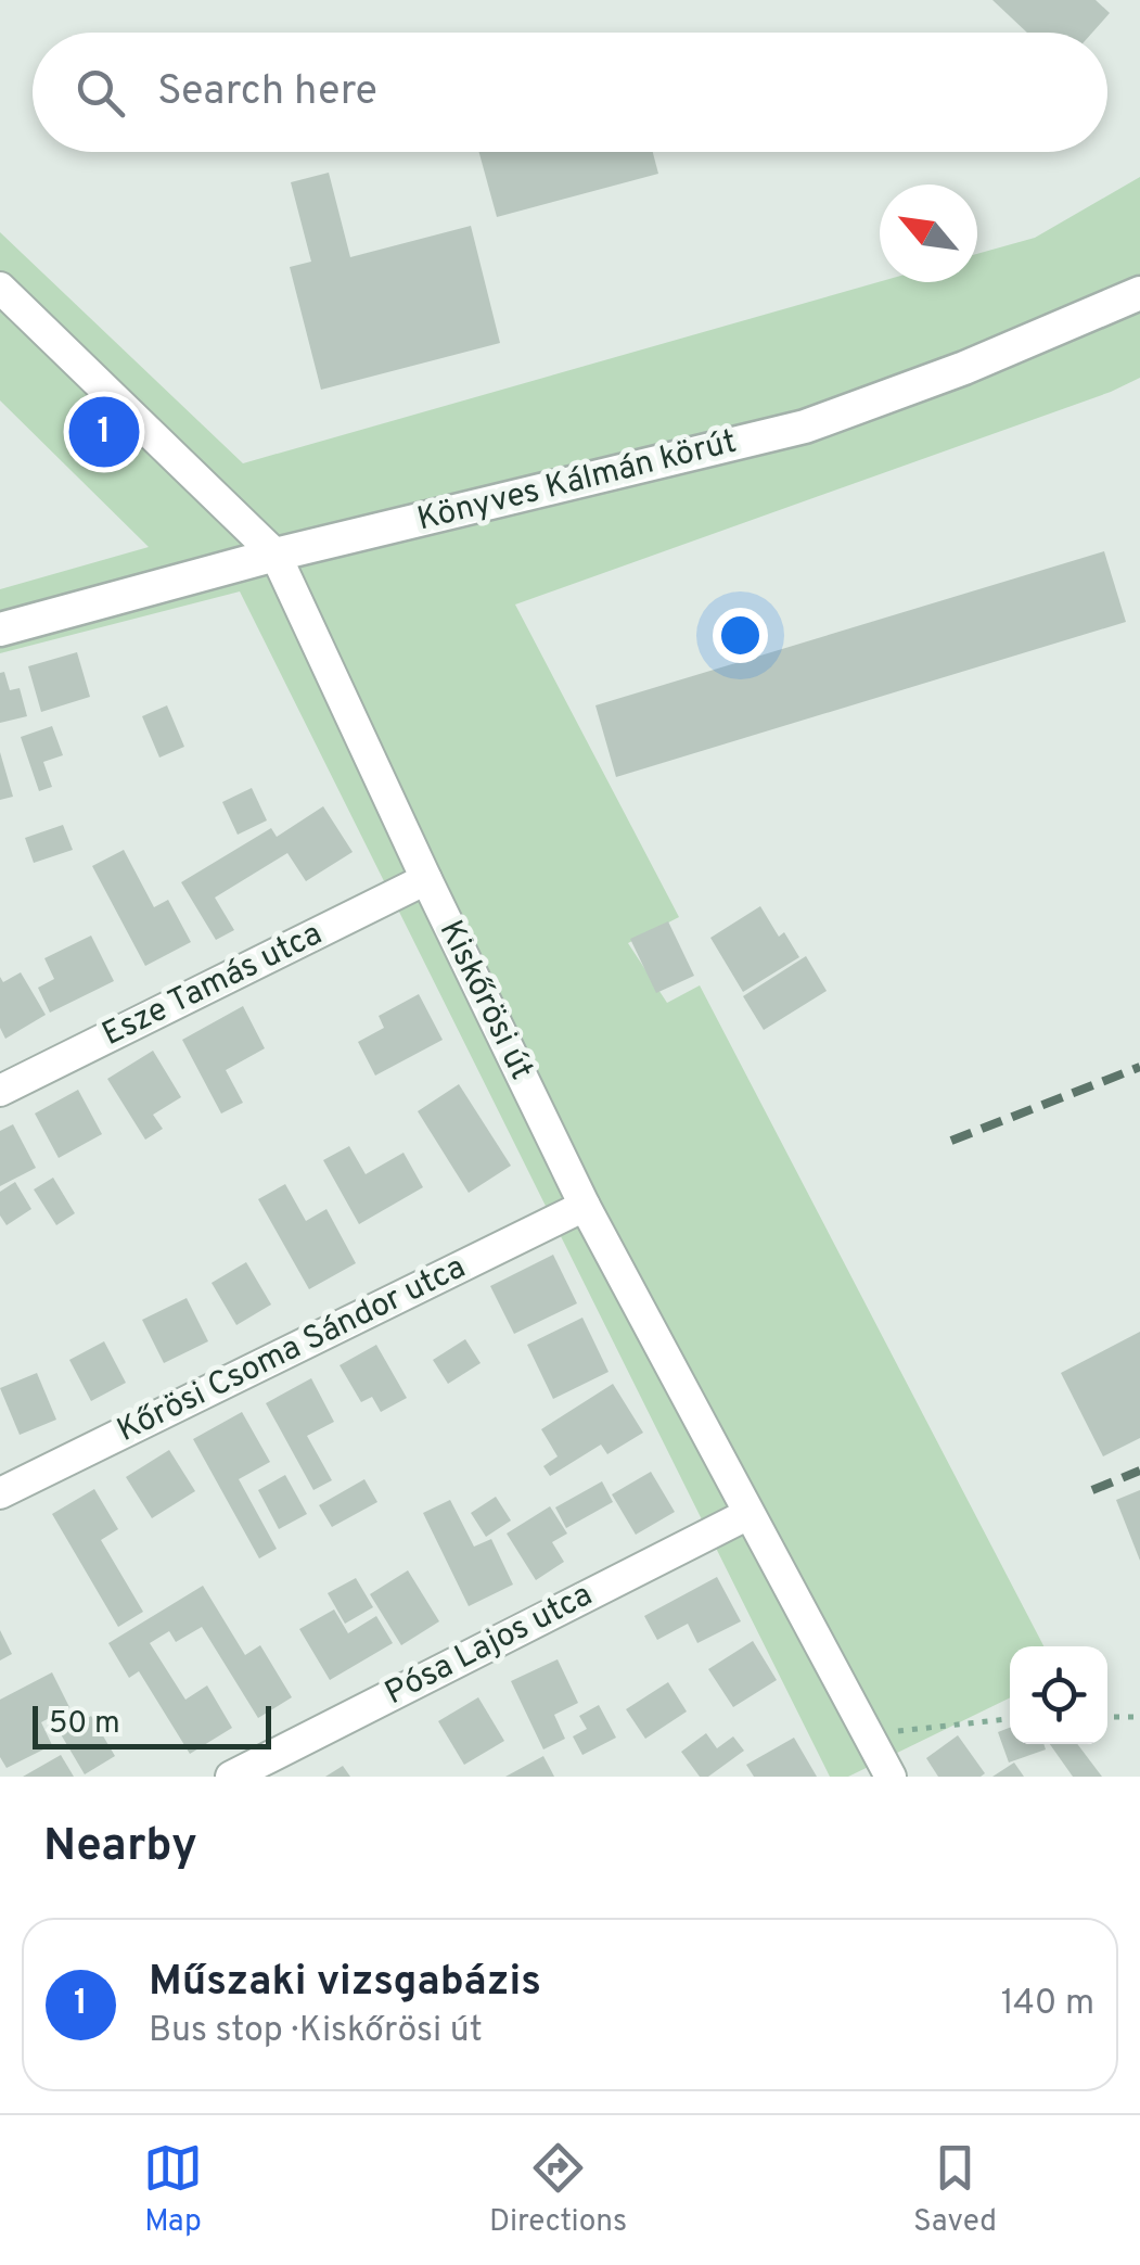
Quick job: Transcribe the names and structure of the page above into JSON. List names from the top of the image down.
{
  "streets": {
    "street": [
      "Könyves Kálmán körút",
      "Esze Tamás utca",
      "Kiskőrösi út",
      "Kőrösi Csoma Sándor utca",
      "Pósa Lajos utca"
    ]
  },
  "crossings": [
    ["Könyves Kálmán körút", "Kiskőrösi út"],
    ["Esze Tamás utca", "Kiskőrösi út"],
    ["Kiskőrösi út", "Kőrösi Csoma Sándor utca"],
    ["Kiskőrösi út", "Pósa Lajos utca"]
  ],
  "scale_bar": "50 m",
  "north": "top left",
  "page": {
    "search": "Search here",
    "pins": "1",
    "scale": "50 m",
    "heading": "Nearby",
    "list": [
      {
        "mark": "1",
        "name": "Műszaki vizsgabázis",
        "note": "Bus stop · Kiskőrösi út",
        "value": "140 m"
      }
    ],
    "nav": ["Map", "Directions", "Saved"]
  }
}
